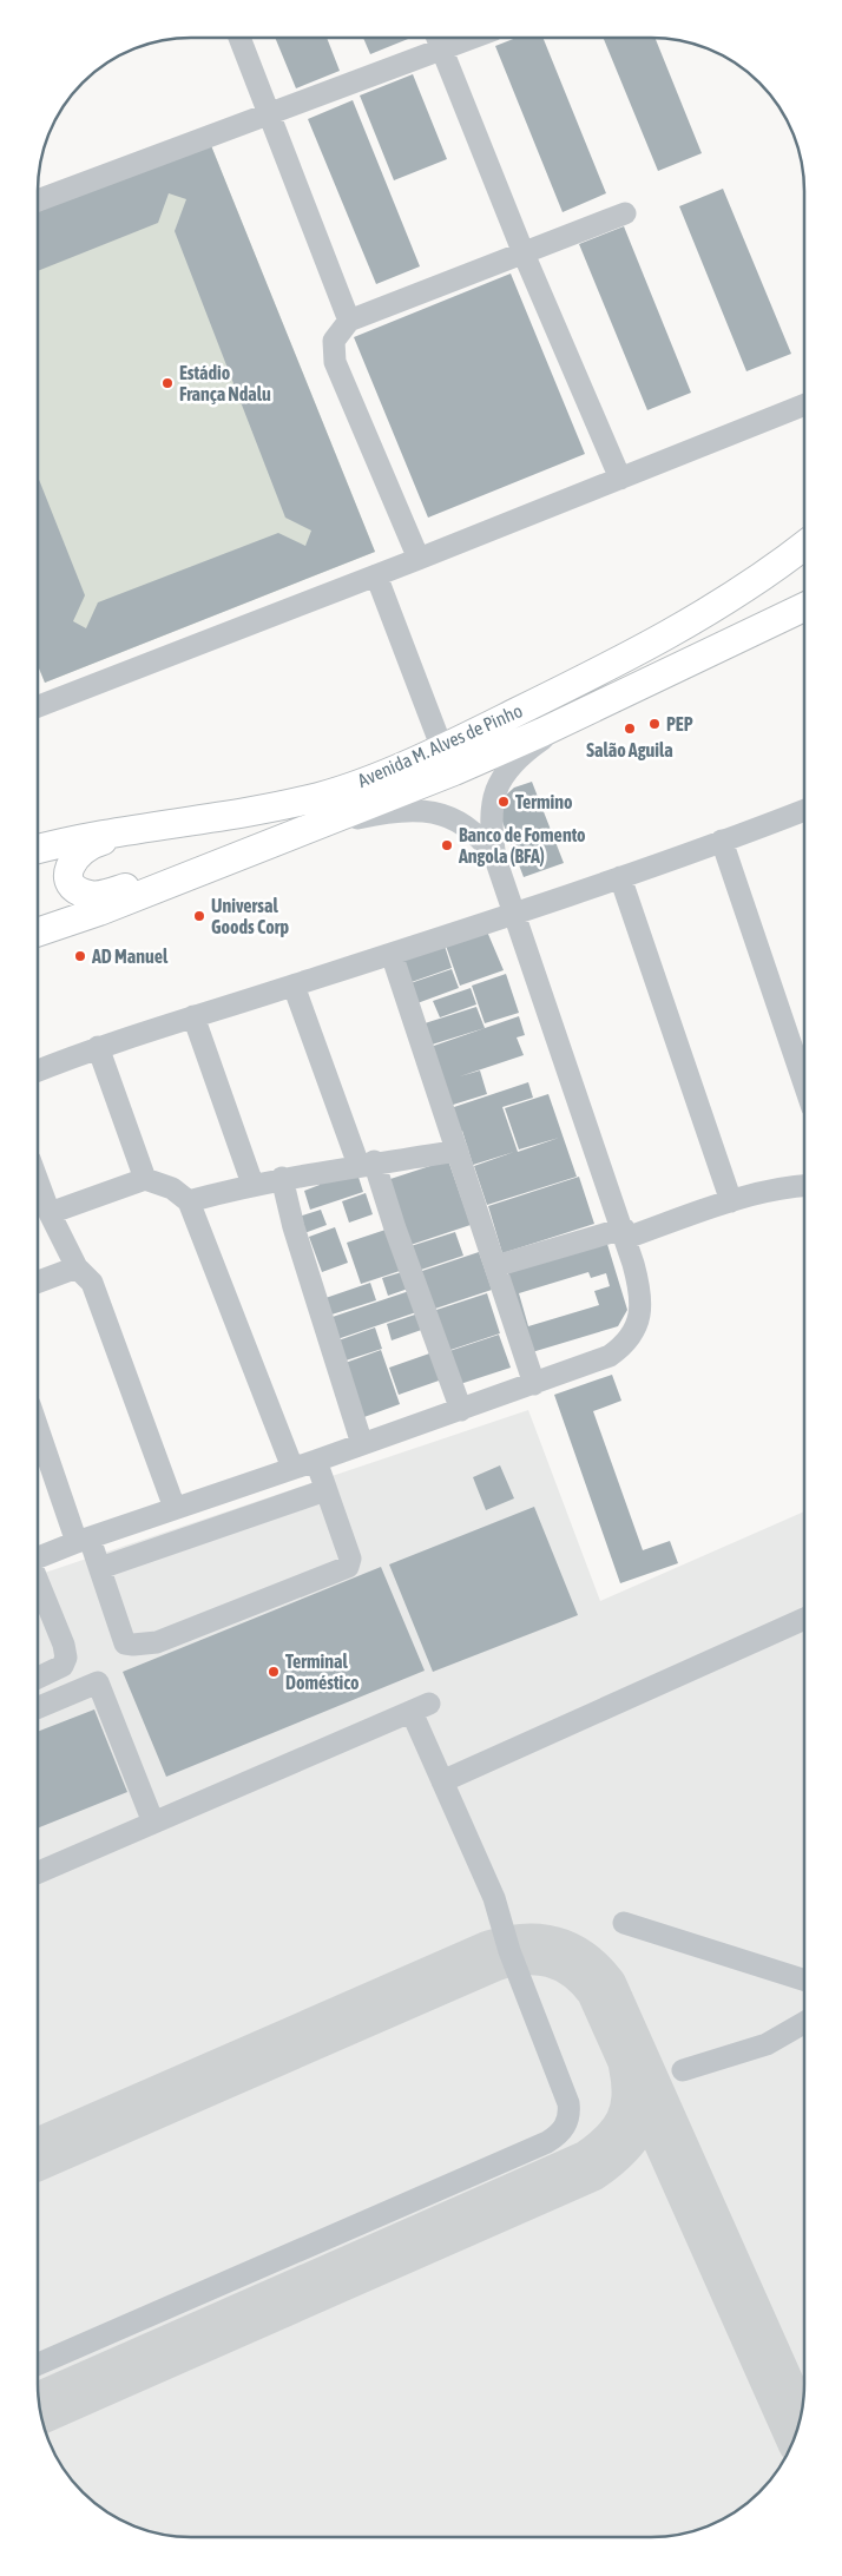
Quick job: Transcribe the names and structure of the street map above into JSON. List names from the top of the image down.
{
  "streets": {
    "main road": ["Avenida M. Alves de Pinho"]
  },
  "places": [
    "Estádio França Ndalu",
    "PEP",
    "Salão Aguila",
    "Termino",
    "Banco de Fomento Angola (BFA)",
    "Universal Goods Corp",
    "AD Manuel",
    "Terminal Doméstico"
  ]
}
